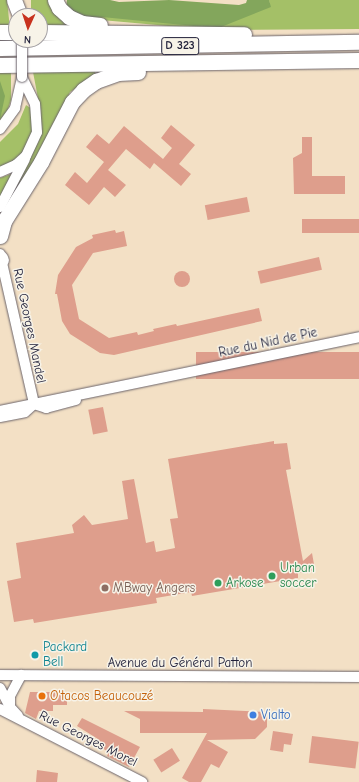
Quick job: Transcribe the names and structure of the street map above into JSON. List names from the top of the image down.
{
  "streets": {
    "highway": ["D 323"],
    "street": [
      "Rue Georges Mandel",
      "Rue du Nid de Pie",
      "Avenue du Général Patton",
      "Rue Georges Morel"
    ]
  },
  "crossings": [
    ["Rue Georges Mandel", "Rue du Nid de Pie"]
  ],
  "places": [
    "Urban soccer",
    "Arkose",
    "MBway Angers",
    "Packard Bell",
    "O'tacos Beaucouzé",
    "Vialto"
  ],
  "north": "bottom"
}
